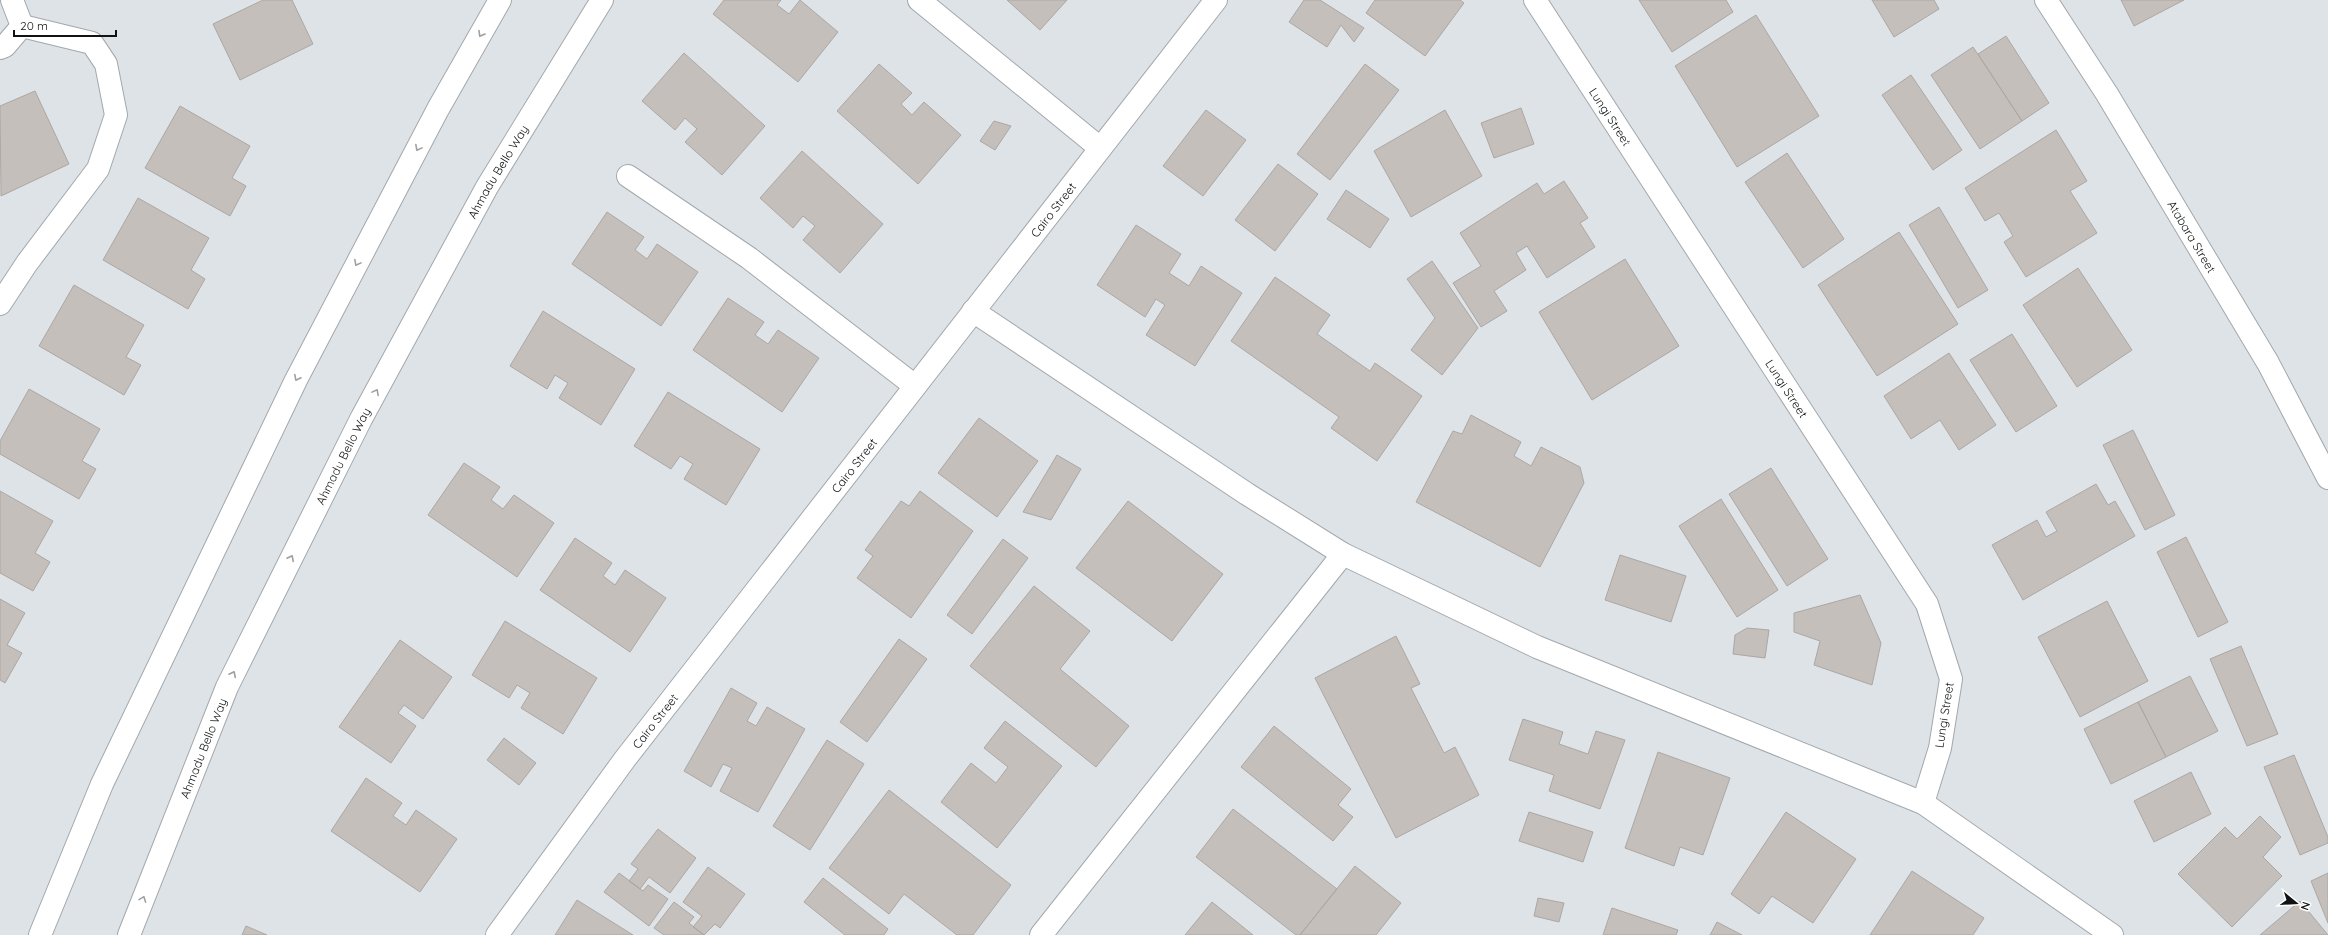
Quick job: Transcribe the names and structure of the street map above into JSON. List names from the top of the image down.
{
  "streets": {
    "street": [
      "Lungi Street",
      "Ahmadu Bello Way",
      "Cairo Street",
      "Atabara Street"
    ]
  },
  "scale_bar": "20 m",
  "north": "right"
}
